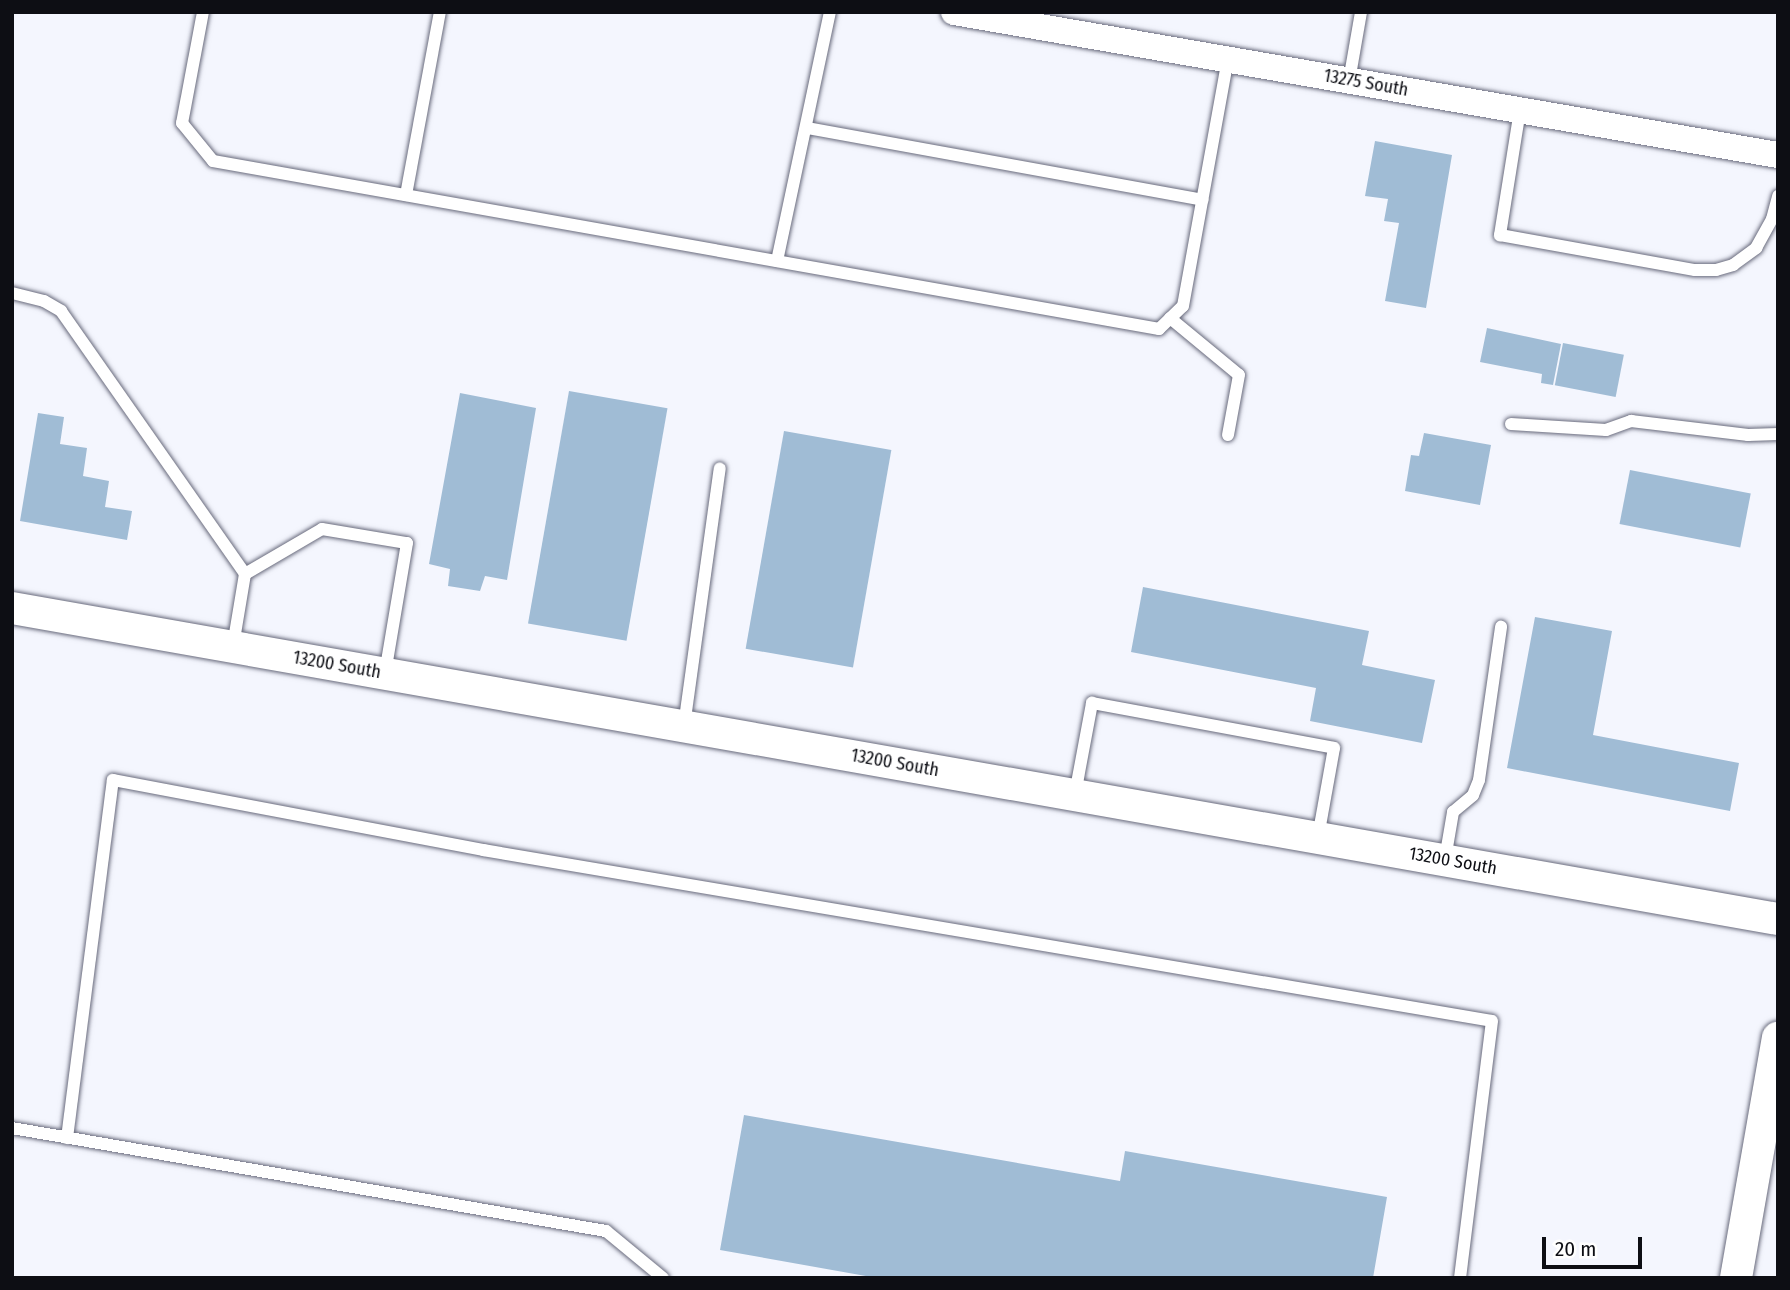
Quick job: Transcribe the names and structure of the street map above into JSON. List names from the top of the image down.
{
  "streets": {
    "street": ["13275 South", "13200 South"]
  },
  "scale_bar": "20 m"
}
